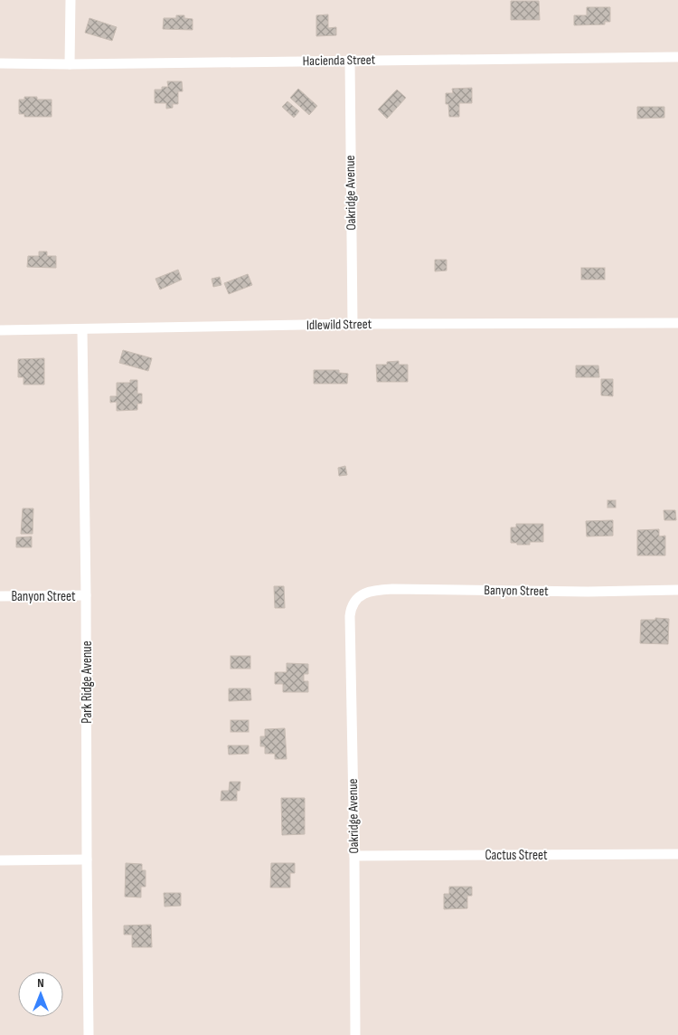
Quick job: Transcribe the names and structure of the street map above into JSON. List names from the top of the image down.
{
  "streets": {
    "street": [
      "Hacienda Street",
      "Oakridge Avenue",
      "Idlewild Street",
      "Banyon Street",
      "Park Ridge Avenue",
      "Cactus Street"
    ]
  },
  "crossings": [
    ["Hacienda Street", "Oakridge Avenue"],
    ["Oakridge Avenue", "Idlewild Street"],
    ["Oakridge Avenue", "Banyon Street"],
    ["Oakridge Avenue", "Cactus Street"],
    ["Idlewild Street", "Park Ridge Avenue"],
    ["Banyon Street", "Park Ridge Avenue"]
  ],
  "north": "top"
}
